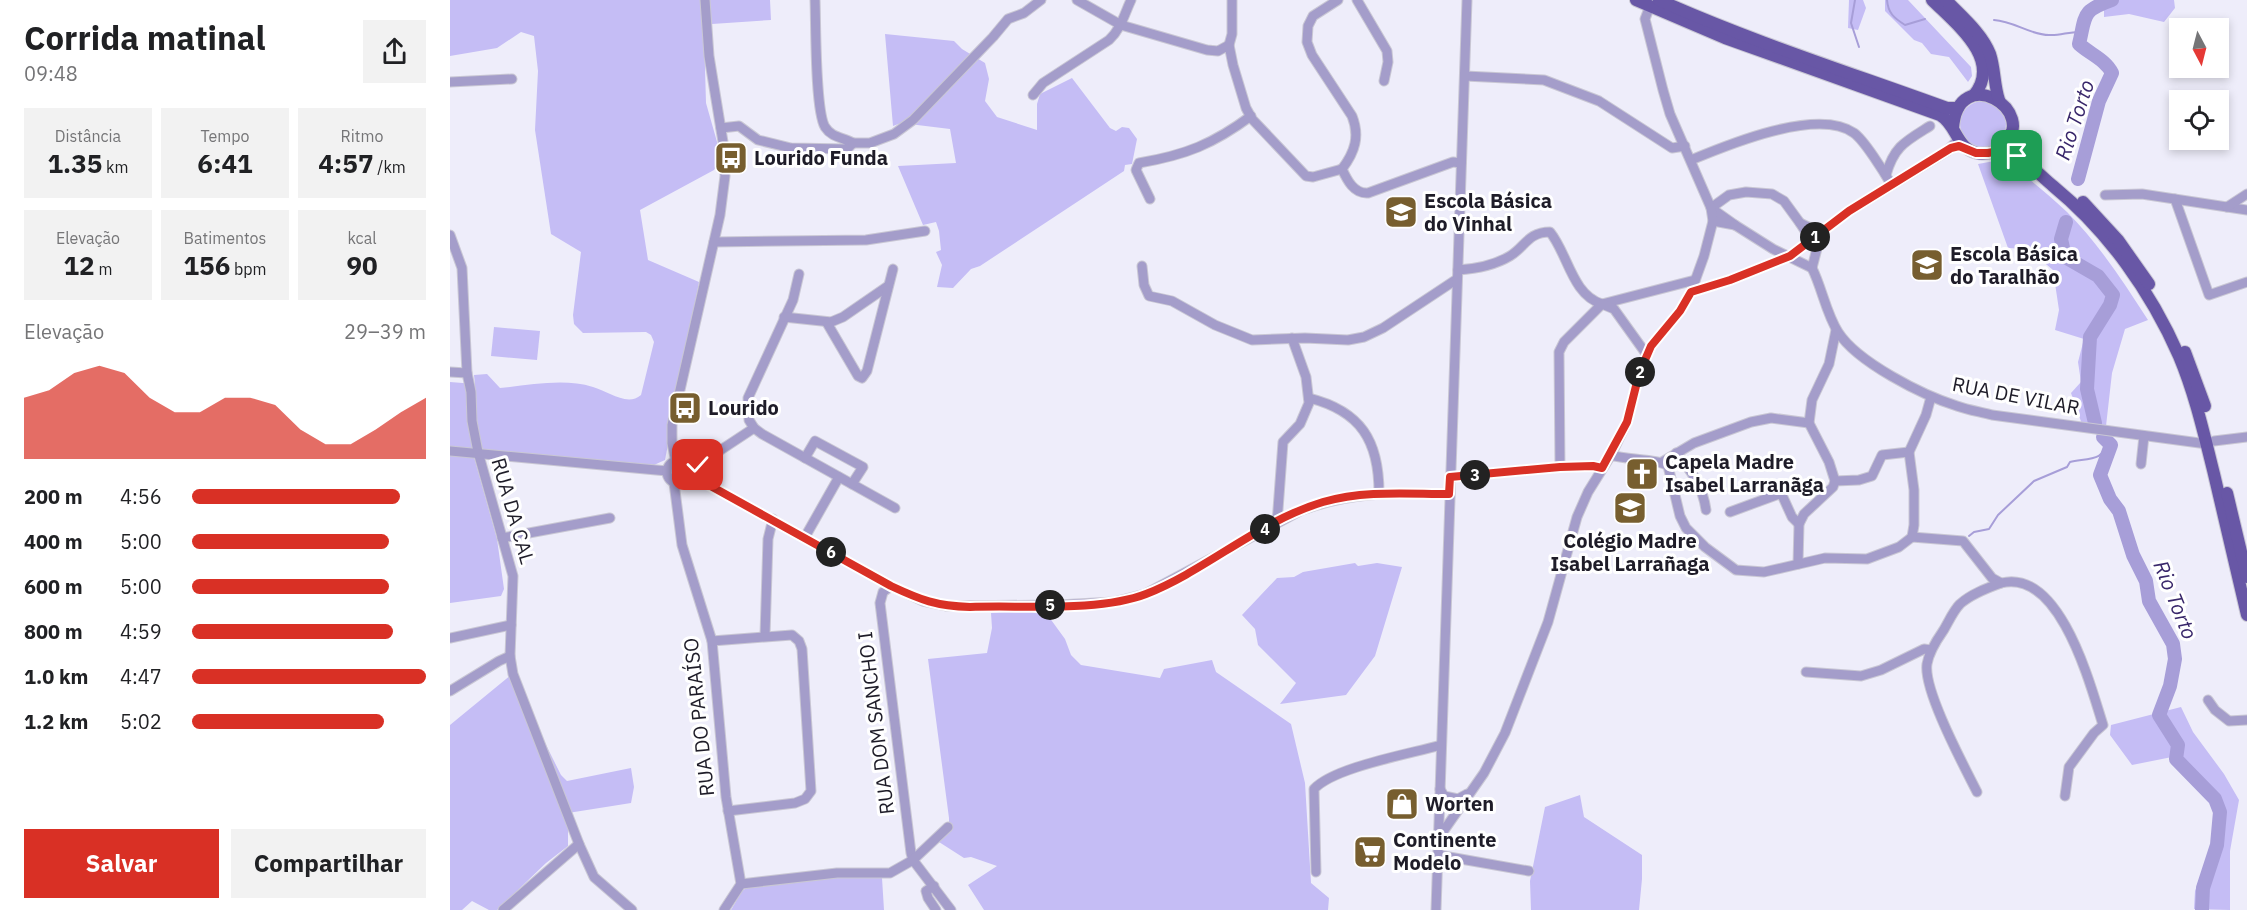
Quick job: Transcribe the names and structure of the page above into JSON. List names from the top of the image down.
{
  "streets": {
    "street": [
      "RUA DE VILAR",
      "RUA DA CAL",
      "RUA DO PARAÍSO",
      "RUA DOM SANCHO I"
    ]
  },
  "water": ["Rio Torto"],
  "places": {
    "bus stop": ["Lourido Funda", "Lourido"],
    "school or university": ["Escola Básica do Vinhal", "Escola Básica do Taralhão", "Colégio Madre Isabel Larrañaga"],
    "church": ["Capela Madre Isabel Larranãga"],
    "shop": ["Worten"],
    "supermarket": ["Continente Modelo"]
  },
  "north": "bottom",
  "page": {
    "heading": ["Corrida matinal", "09:48"],
    "stats": [
      ["Distância", "1.35 km"],
      ["Tempo", "6:41"],
      ["Ritmo", "4:57 /km"],
      ["Elevação", "12 m"],
      ["Batimentos", "156 bpm"],
      ["kcal", "90"]
    ],
    "pins": [
      "1",
      "2",
      "3",
      "4",
      "6",
      "5"
    ],
    "chart": ["Elevação", "29–39 m"],
    "list": [
      {
        "name": "200 m",
        "note": "4:56"
      },
      {
        "name": "400 m",
        "note": "5:00"
      },
      {
        "name": "600 m",
        "note": "5:00"
      },
      {
        "name": "800 m",
        "note": "4:59"
      },
      {
        "name": "1.0 km",
        "note": "4:47"
      },
      {
        "name": "1.2 km",
        "note": "5:02"
      }
    ],
    "buttons": ["Salvar", "Compartilhar"]
  }
}
